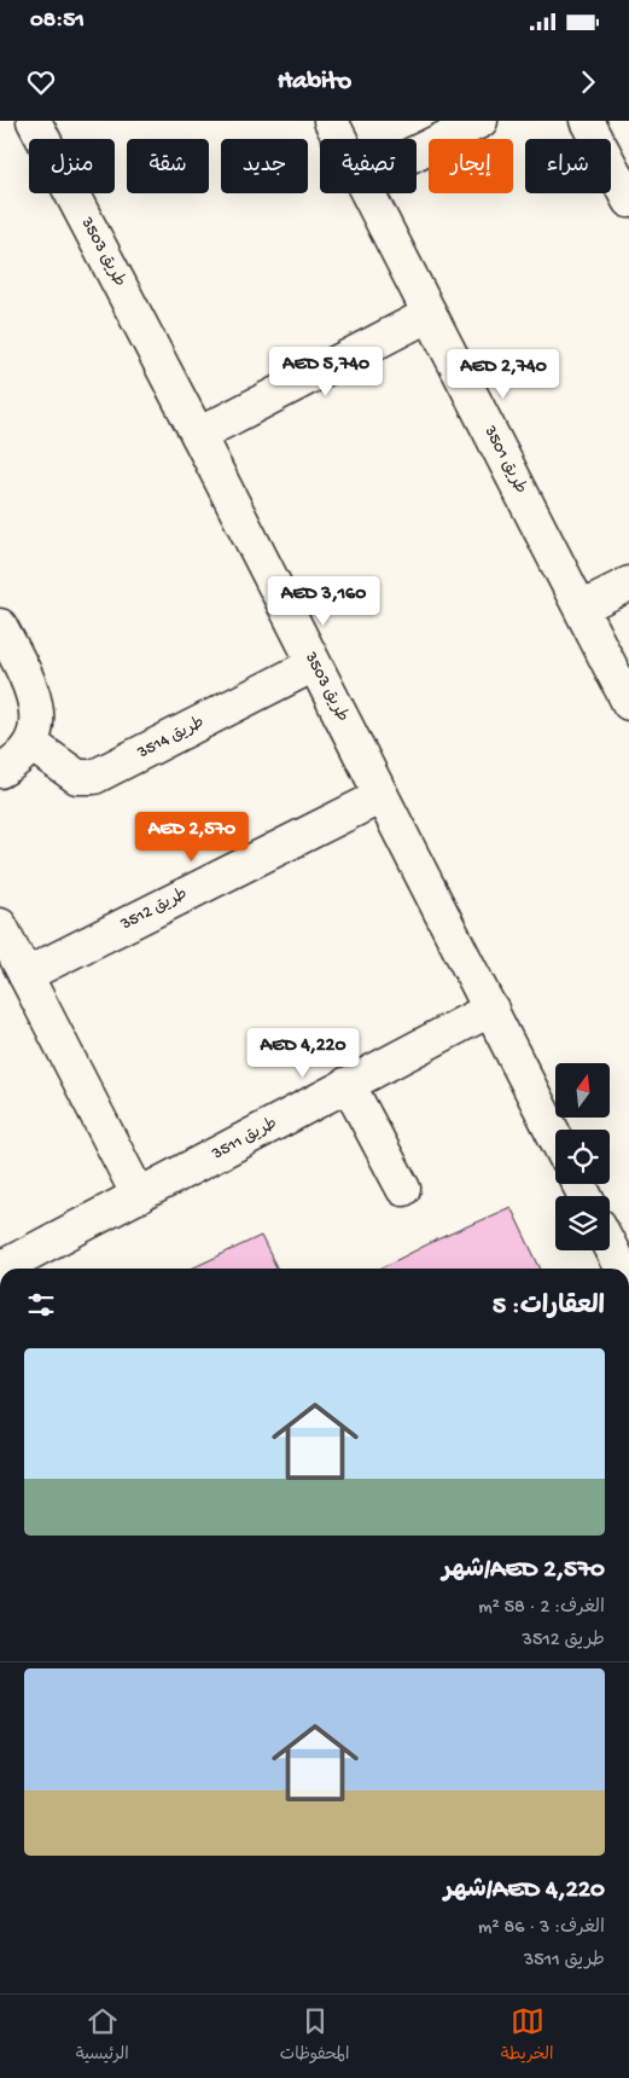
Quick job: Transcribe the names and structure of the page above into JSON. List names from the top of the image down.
{
  "streets": {
    "street": [
      "طريق 3503",
      "طريق 3501",
      "طريق 3514",
      "طريق 3512",
      "طريق 3511"
    ]
  },
  "crossings": [
    ["طريق 3503", "طريق 3514"],
    ["طريق 3503", "طريق 3512"],
    ["طريق 3503", "طريق 3511"]
  ],
  "north": "top",
  "page": {
    "status": "08:51",
    "header": "Habito",
    "chip": [
      "شراء",
      "إيجار",
      "تصفية",
      "جديد",
      "شقة",
      "منزل"
    ],
    "price": [
      "AED 5,740",
      "AED 2,740",
      "AED 3,160",
      "AED 2,570",
      "AED 4,220"
    ],
    "heading": "العقارات: 5",
    "list": [
      {
        "name": "AED 2,570/شهر",
        "note": "الغرف: 2 · 58 m² · طريق 3512"
      },
      {
        "name": "AED 4,220/شهر",
        "note": "الغرف: 3 · 86 m² · طريق 3511"
      }
    ],
    "tabs": ["الخريطة", "المحفوظات", "الرئيسية"]
  }
}
